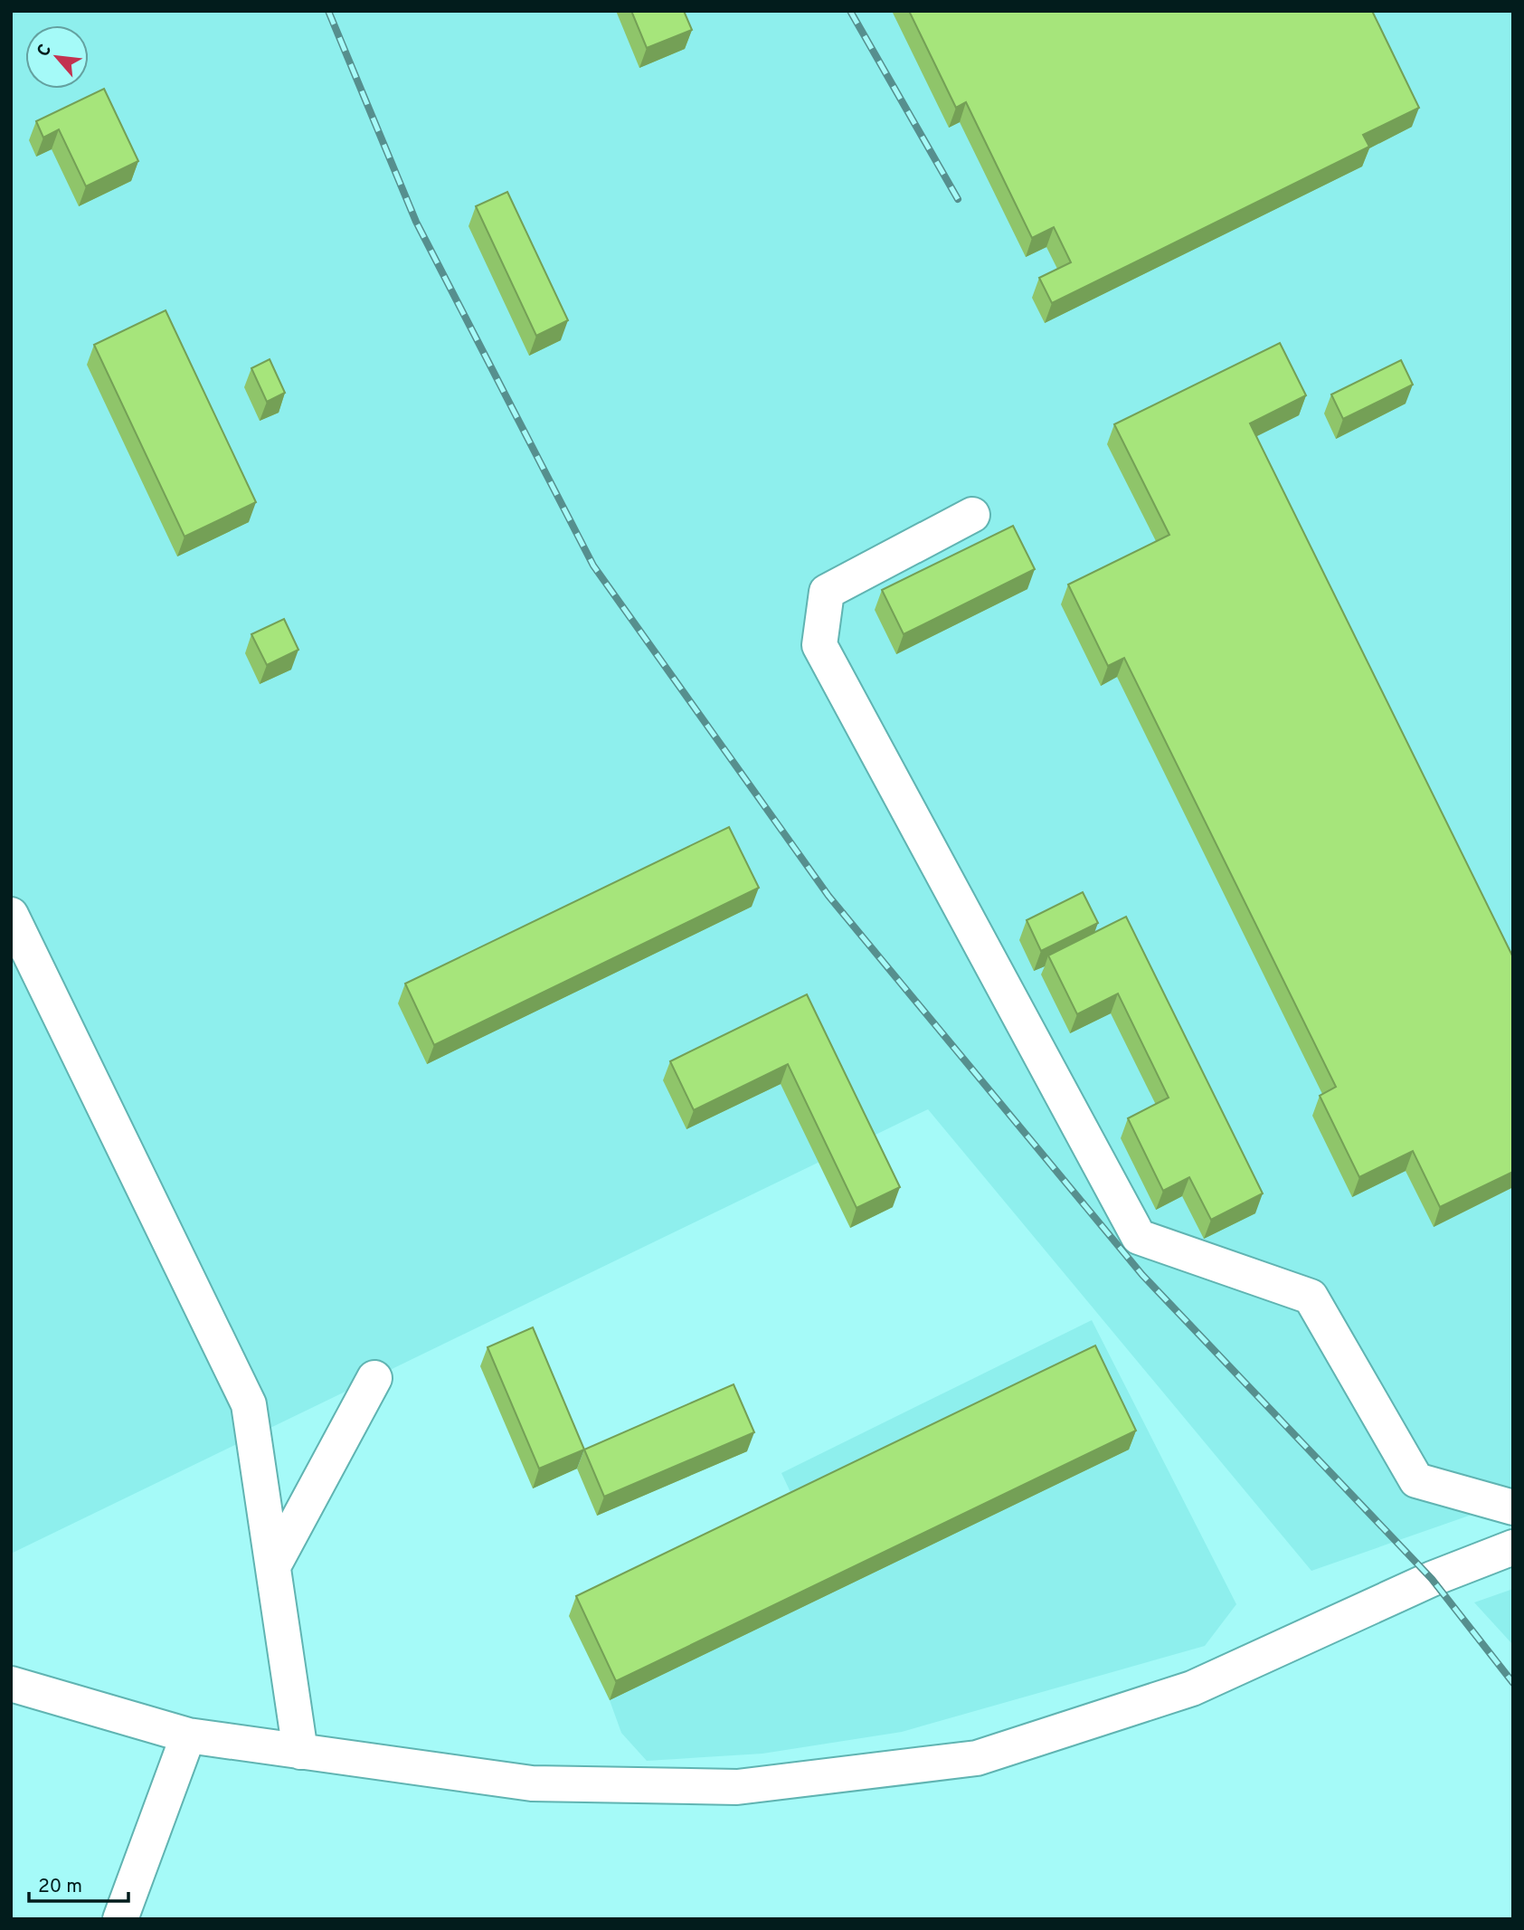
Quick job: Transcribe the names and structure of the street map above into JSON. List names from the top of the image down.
{
  "scale_bar": "20 m",
  "north": "top left"
}
